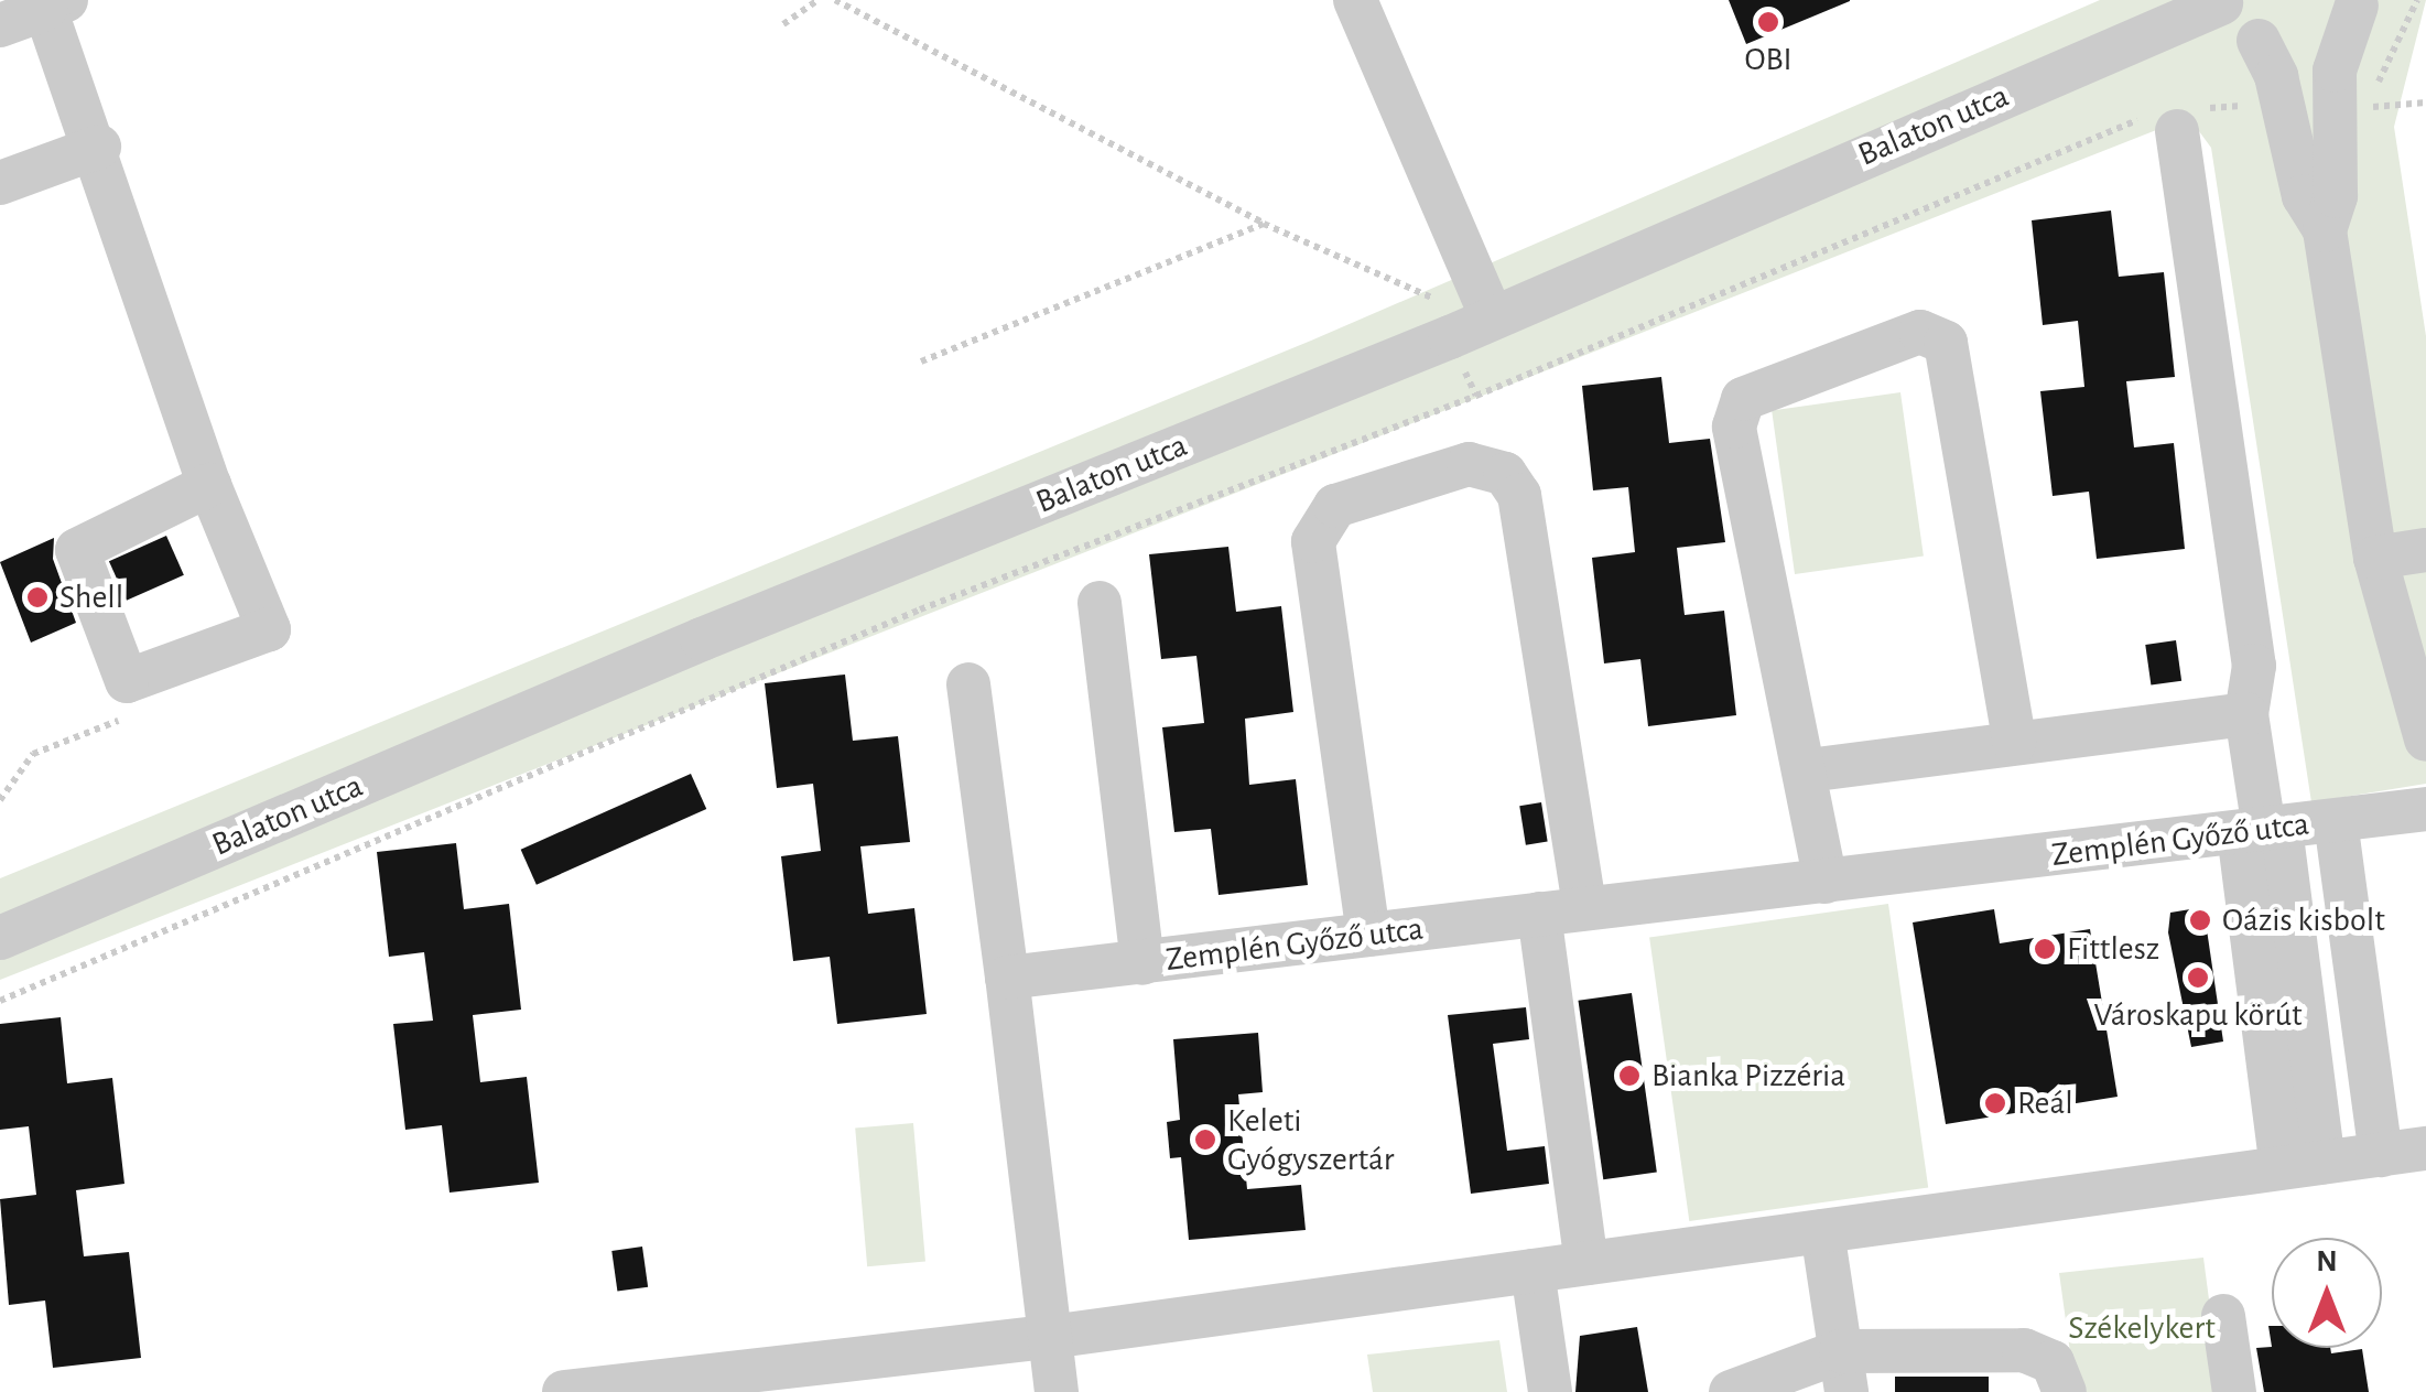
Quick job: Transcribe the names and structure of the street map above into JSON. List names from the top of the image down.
{
  "streets": {
    "street": ["Balaton utca", "Zemplén Győző utca"]
  },
  "parks": ["Székelykert"],
  "places": [
    "OBI",
    "Shell",
    "Oázis kisbolt",
    "Fittlesz",
    "Városkapu körút",
    "Bianka Pizzéria",
    "Reál",
    "Keleti Gyógyszertár"
  ],
  "north": "top"
}
